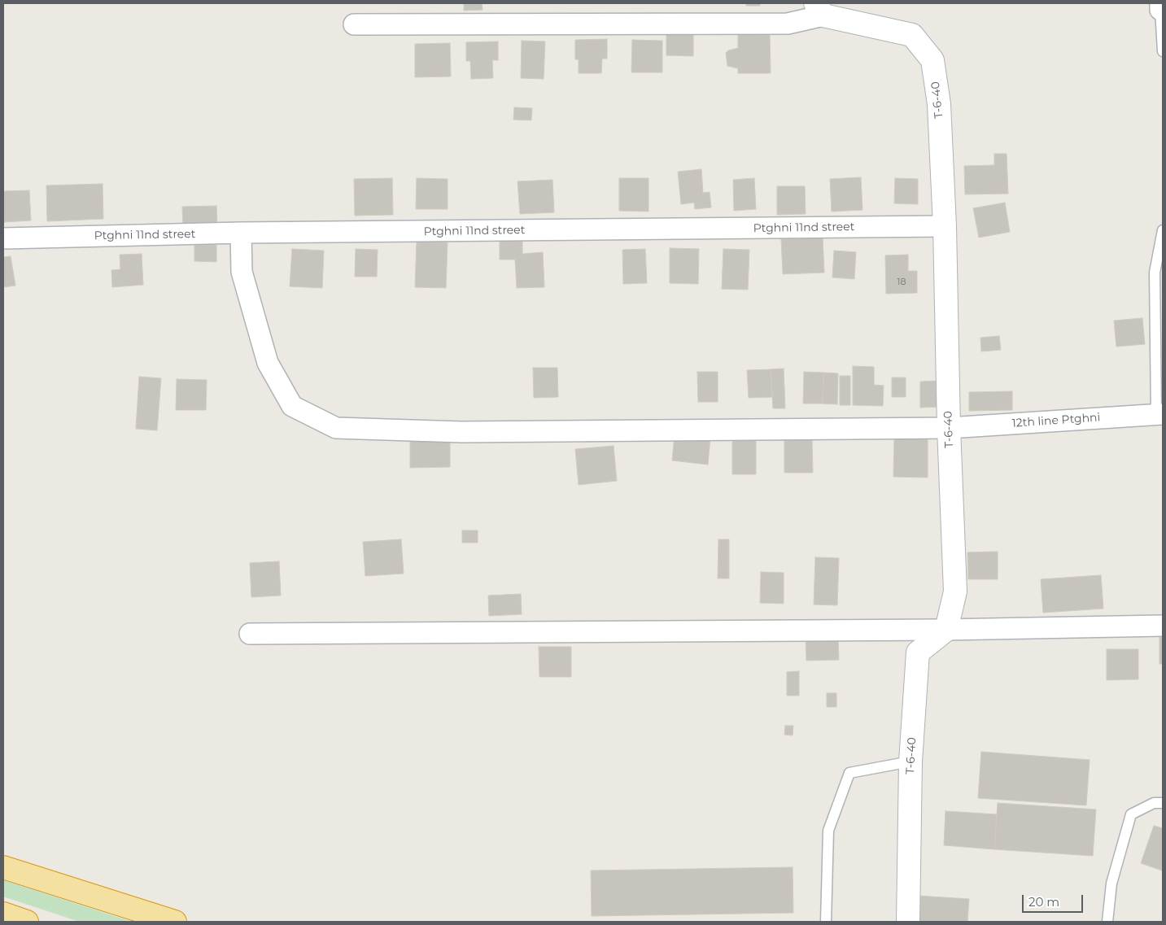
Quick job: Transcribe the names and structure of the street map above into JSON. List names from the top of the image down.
{
  "streets": {
    "street": ["T-6-40", "Ptghni 11nd street", "12th line Ptghni"]
  },
  "crossings": [
    ["T-6-40", "Ptghni 11nd street"],
    ["T-6-40", "12th line Ptghni"],
    ["Ptghni 11nd street", "12th line Ptghni"]
  ],
  "house_numbers": ["18"],
  "scale_bar": "20 m"
}
